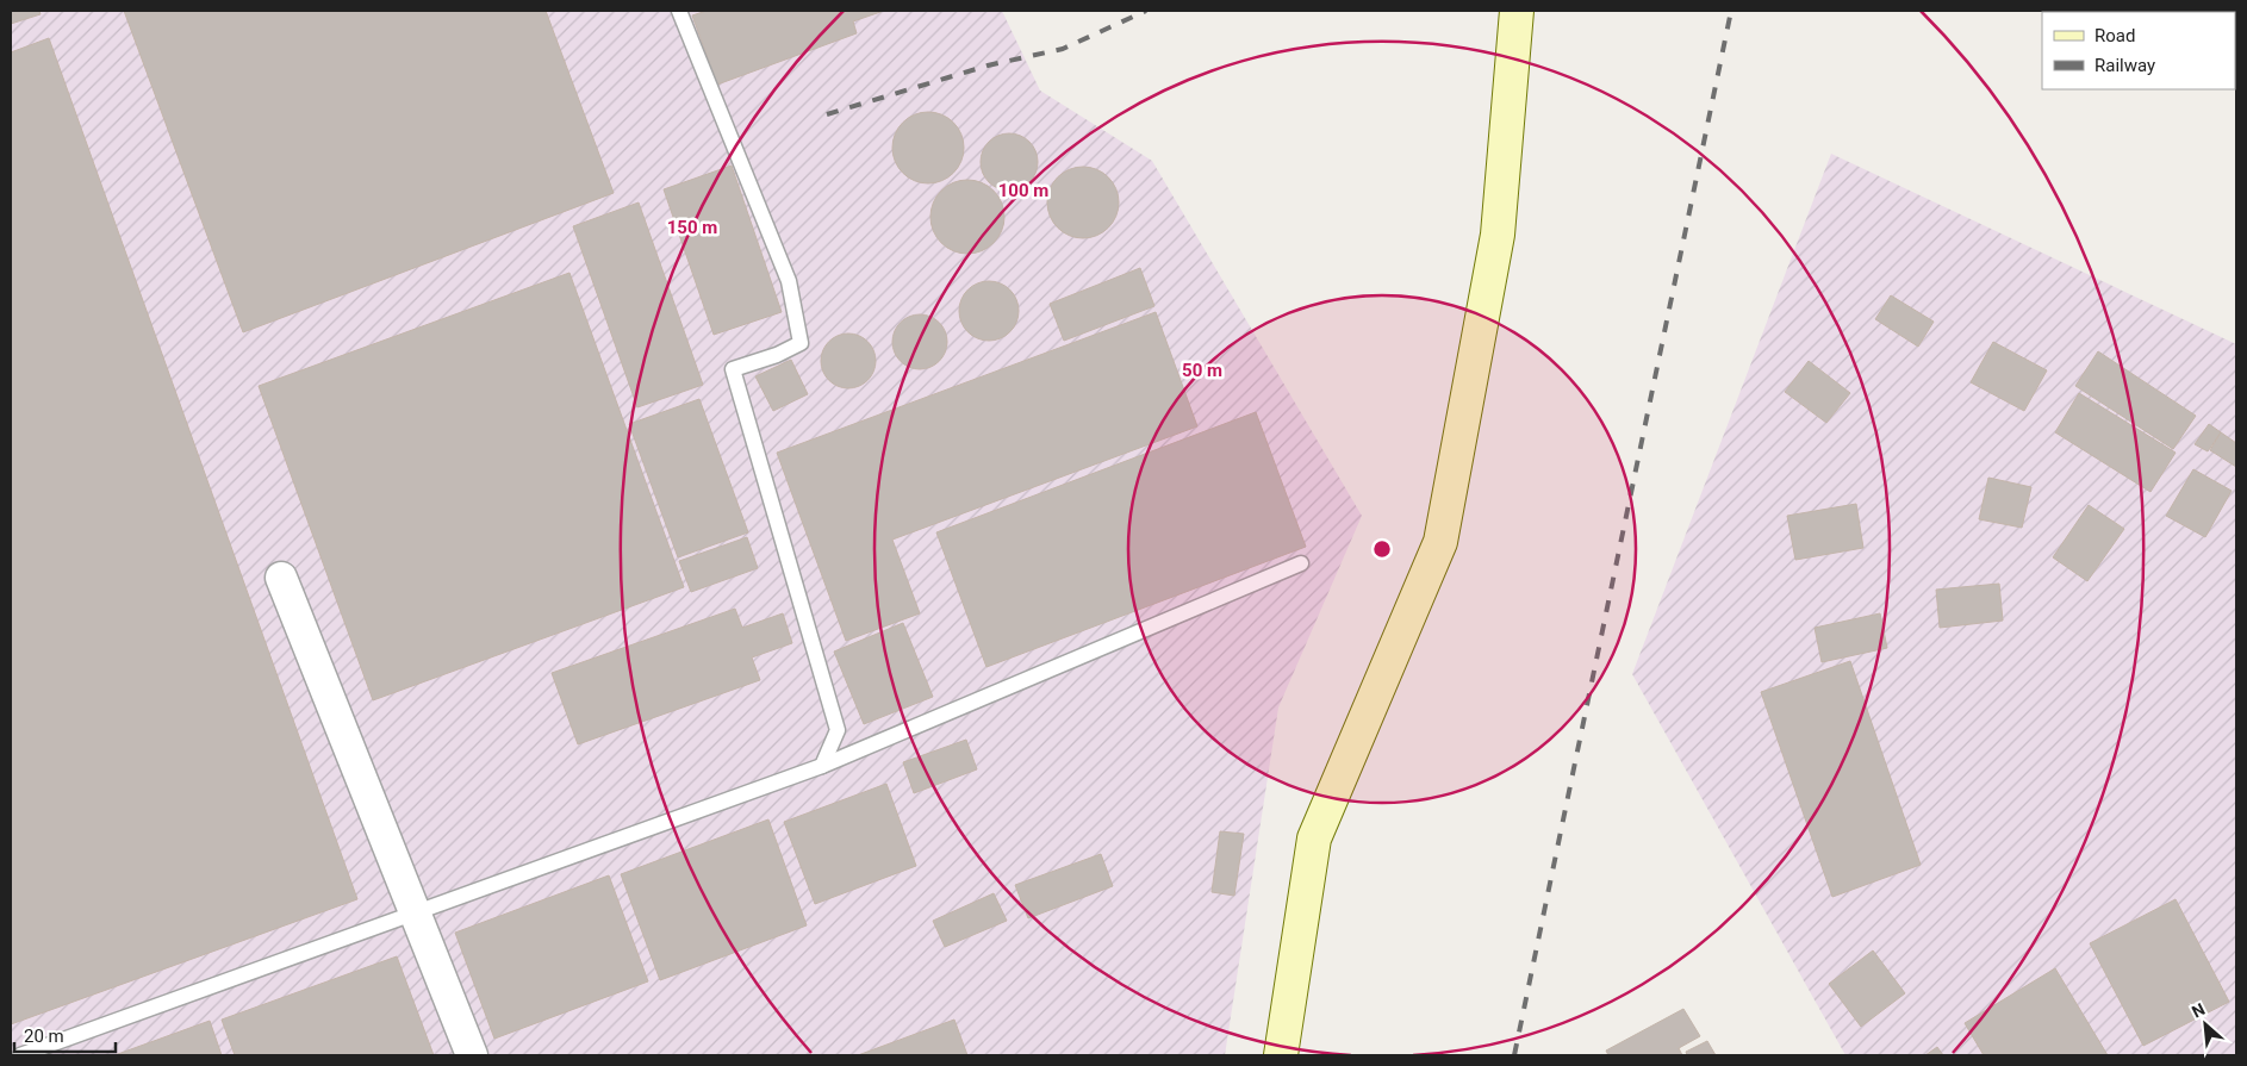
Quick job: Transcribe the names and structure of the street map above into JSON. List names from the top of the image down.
{
  "legend": ["Road", "Railway"],
  "scale_bar": "20 m",
  "north": "top left",
  "rings": ["100 m", "150 m", "50 m"]
}
